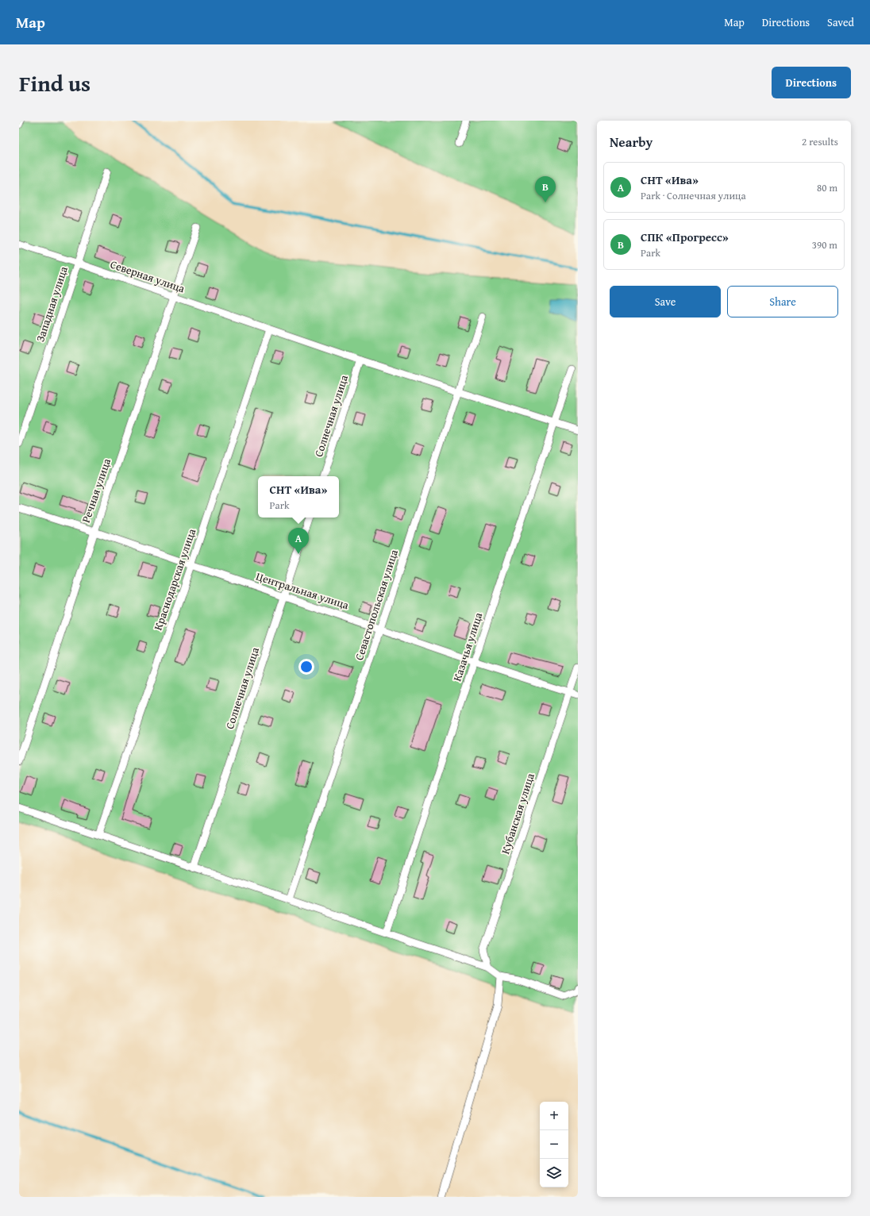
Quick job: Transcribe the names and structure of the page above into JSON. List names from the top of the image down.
{
  "streets": {
    "street": [
      "Северная улица",
      "Западная улица",
      "Солнечная улица",
      "Речная улица",
      "Краснодарская улица",
      "Центральная улица",
      "Севастопольская улица",
      "Казачья улица",
      "Кубанская улица"
    ]
  },
  "crossings": [
    ["Северная улица", "Западная улица"],
    ["Северная улица", "Солнечная улица"],
    ["Северная улица", "Речная улица"],
    ["Северная улица", "Краснодарская улица"],
    ["Северная улица", "Севастопольская улица"],
    ["Северная улица", "Казачья улица"],
    ["Солнечная улица", "Центральная улица"],
    ["Речная улица", "Центральная улица"],
    ["Краснодарская улица", "Центральная улица"],
    ["Центральная улица", "Севастопольская улица"],
    ["Центральная улица", "Казачья улица"],
    ["Центральная улица", "Кубанская улица"]
  ],
  "page": {
    "header": "Map",
    "nav": ["Map", "Directions", "Saved"],
    "title": "Find us",
    "buttons": [
      "Directions",
      ["Save", "Share"]
    ],
    "heading": ["Nearby", "2 results"],
    "list": [
      {
        "mark": "A",
        "name": "СНТ «Ива»",
        "note": "Park · Солнечная улица",
        "value": "80 m"
      },
      {
        "mark": "B",
        "name": "СПК «Прогресс»",
        "note": "Park",
        "value": "390 m"
      }
    ],
    "pins": ["B", "A"],
    "popup": ["СНТ «Ива»", "Park"],
    "map_buttons": ["+", "−"]
  }
}
